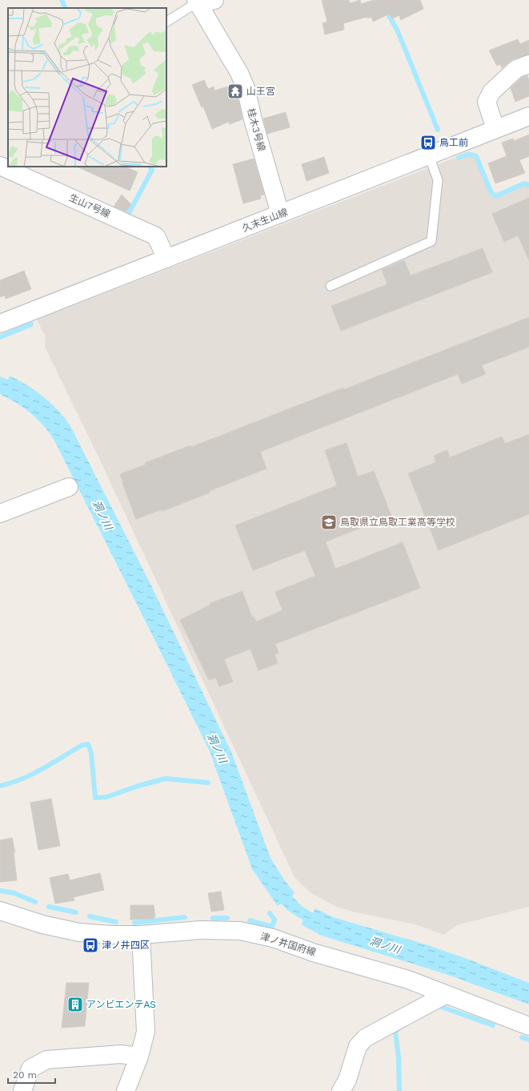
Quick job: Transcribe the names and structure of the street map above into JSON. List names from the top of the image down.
{
  "streets": {
    "street": [
      "桂木3号線",
      "生山7号線",
      "久末生山線",
      "津ノ井国府線"
    ]
  },
  "crossings": [
    ["桂木3号線", "久末生山線"],
    ["生山7号線", "久末生山線"]
  ],
  "water": ["洞ノ川"],
  "places": {
    "temple": ["山王宮"],
    "bus stop": ["鳥工前", "津ノ井四区"],
    "school or university": ["鳥取県立鳥取工業高等学校"],
    "building": ["アンビエンテAS"]
  },
  "scale_bar": "20 m"
}
